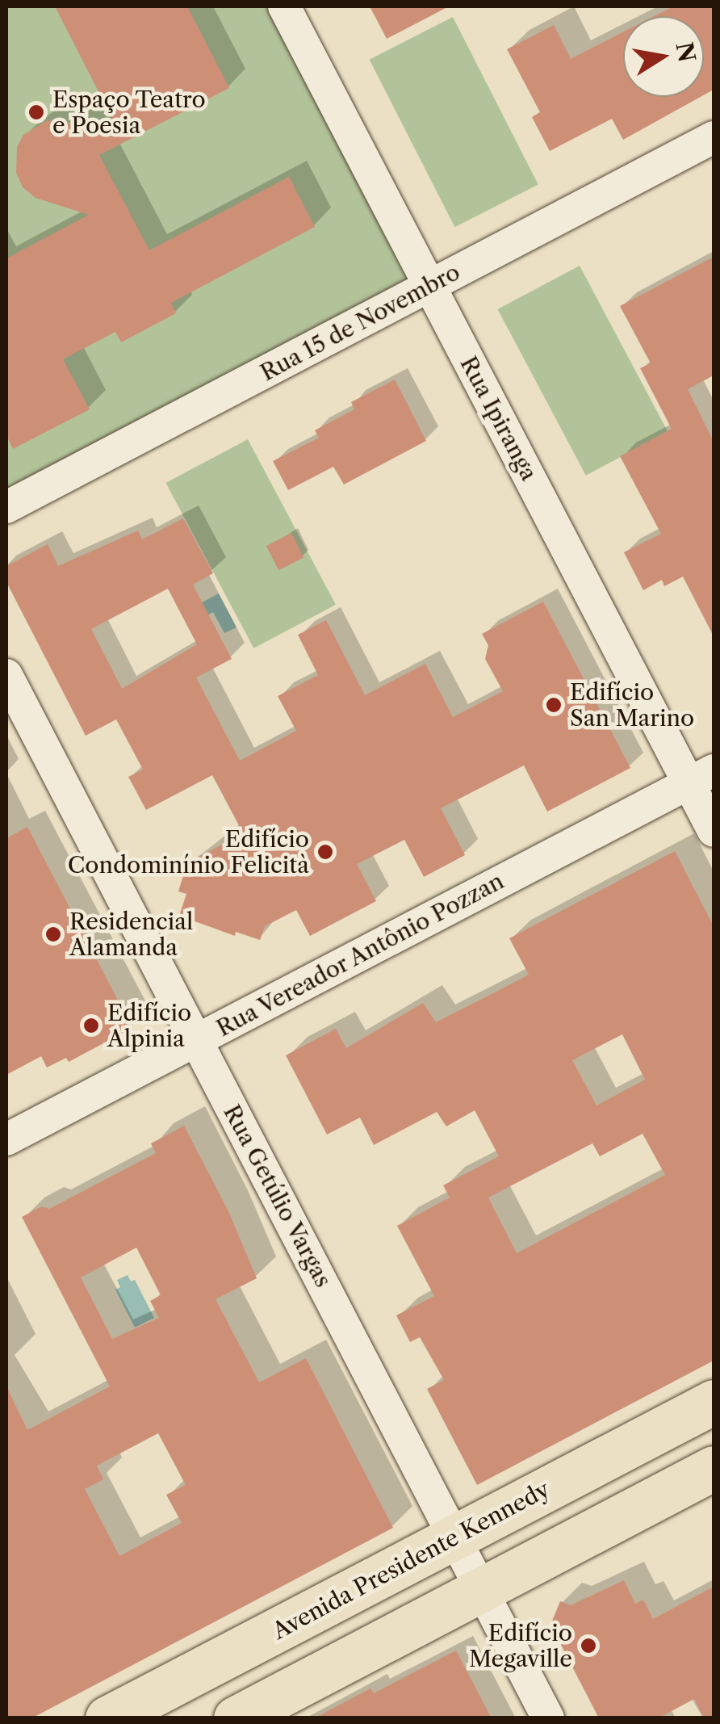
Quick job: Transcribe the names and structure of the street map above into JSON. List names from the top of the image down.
{
  "streets": {
    "main road": ["Avenida Presidente Kennedy"],
    "street": [
      "Rua 15 de Novembro",
      "Rua Ipiranga",
      "Rua Vereador Antônio Pozzan",
      "Rua Getúlio Vargas"
    ]
  },
  "crossings": [
    ["Rua 15 de Novembro", "Rua Ipiranga"],
    ["Rua Ipiranga", "Rua Vereador Antônio Pozzan"],
    ["Rua Vereador Antônio Pozzan", "Rua Getúlio Vargas"],
    ["Rua Getúlio Vargas", "Avenida Presidente Kennedy"]
  ],
  "places": [
    "Espaço Teatro e Poesia",
    "Edifício San Marino",
    "Edifício Condominínio Felicità",
    "Residencial Alamanda",
    "Edifício Alpinia",
    "Edifício Megaville"
  ],
  "north": "right"
}
